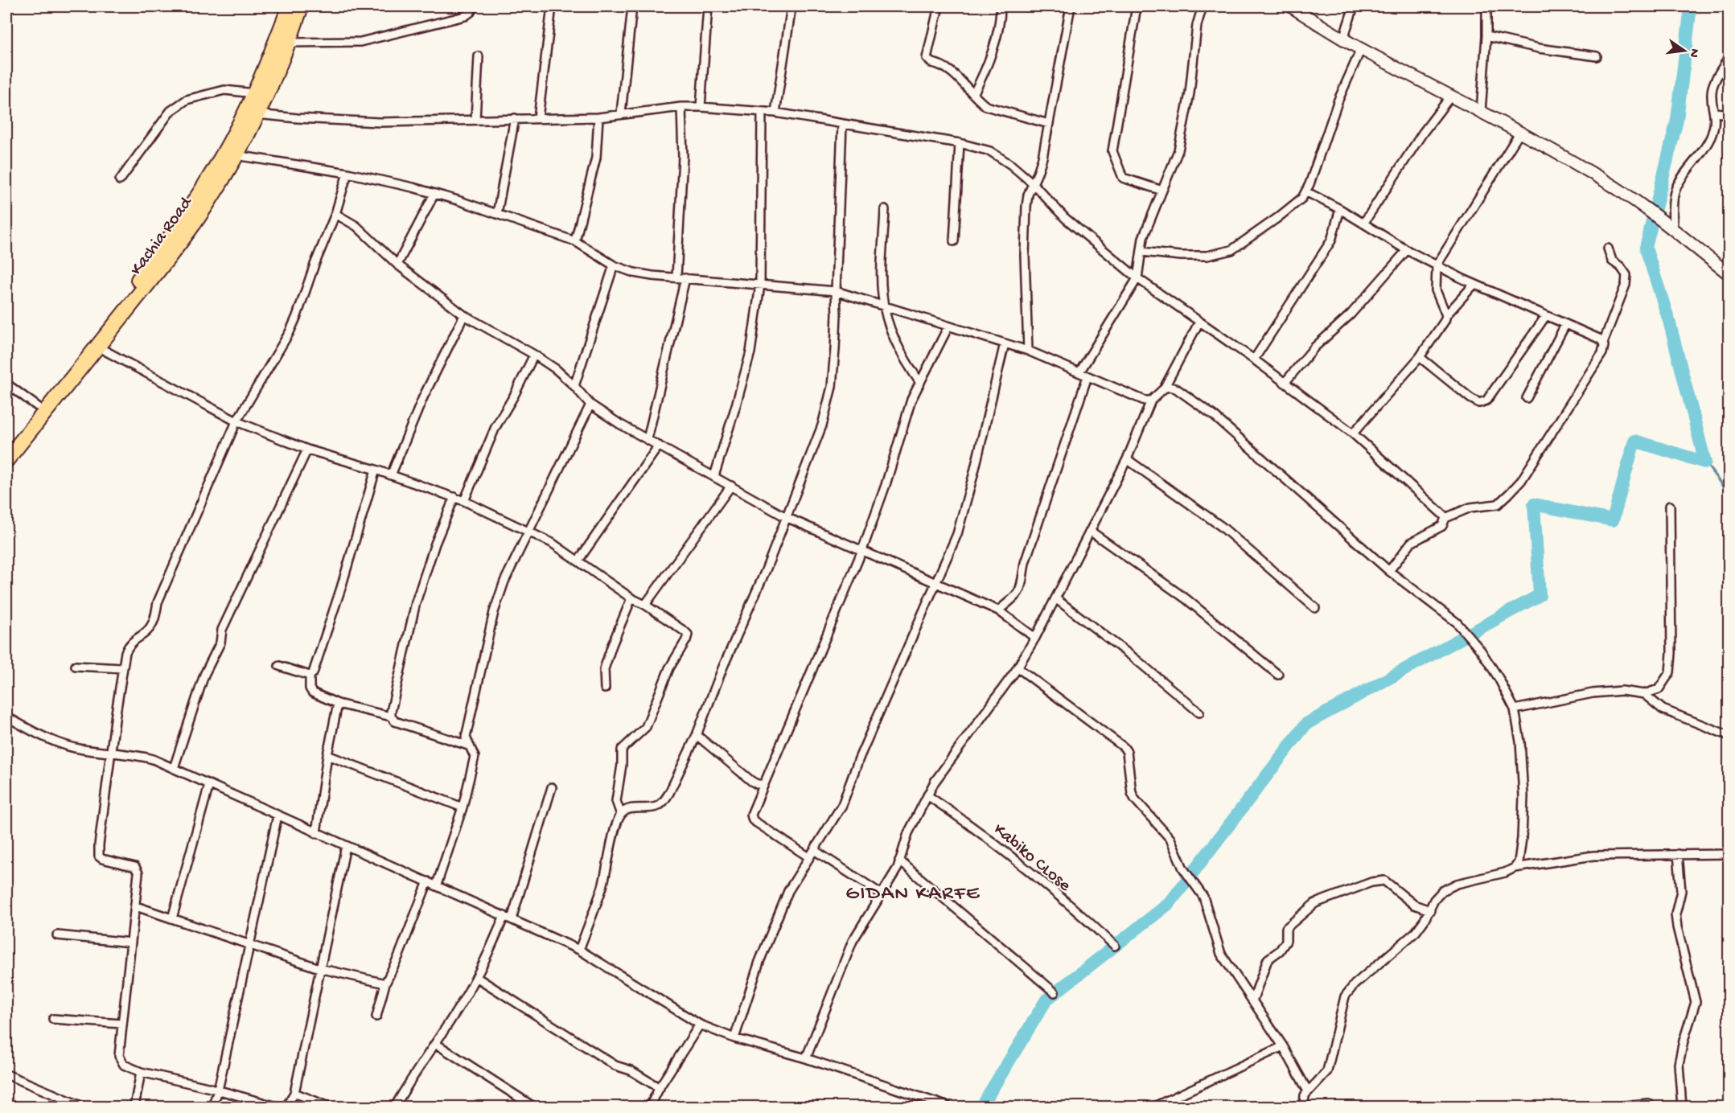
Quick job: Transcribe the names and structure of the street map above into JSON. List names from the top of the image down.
{
  "streets": {
    "highway": ["Kachia Road"],
    "street": ["Kabiko CLose"]
  },
  "districts": ["GIDAN KARFE"],
  "north": "right"
}
